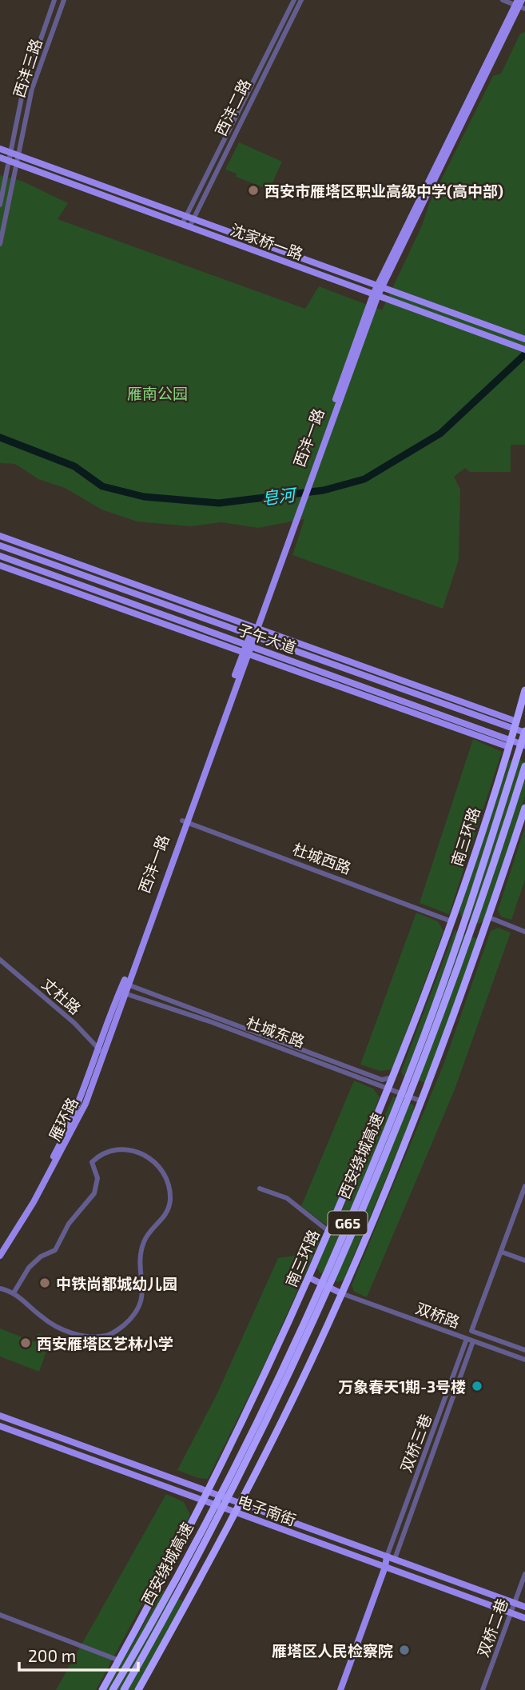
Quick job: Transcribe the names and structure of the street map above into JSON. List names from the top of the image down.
{
  "streets": {
    "highway": ["南三环路", "西安绕城高速", "G65"],
    "main road": [
      "沈家桥一路",
      "西沣一路",
      "子午大道",
      "雁环路",
      "电子南街"
    ],
    "street": [
      "西沣三路",
      "西沣二路",
      "杜城西路",
      "丈杜路",
      "杜城东路",
      "双桥路",
      "双桥三巷",
      "双桥二巷"
    ]
  },
  "crossings": [
    ["西沣三路", "沈家桥一路"],
    ["西沣二路", "沈家桥一路"],
    ["沈家桥一路", "西沣一路"],
    ["西沣一路", "子午大道"],
    ["西沣一路", "杜城西路"],
    ["西沣一路", "杜城东路"],
    ["西沣一路", "雁环路"],
    ["子午大道", "南三环路"],
    ["子午大道", "西安绕城高速"],
    ["南三环路", "杜城西路"],
    ["南三环路", "杜城东路"],
    ["南三环路", "电子南街"],
    ["丈杜路", "雁环路"],
    ["杜城东路", "雁环路"],
    ["双桥路", "双桥三巷"],
    ["双桥三巷", "电子南街"],
    ["电子南街", "双桥二巷"]
  ],
  "water": ["皂河"],
  "parks": ["雁南公园"],
  "places": [
    "西安市雁塔区职业高级中学(高中部)",
    "中铁尚都城幼儿园",
    "西安雁塔区艺林小学",
    "万象春天1期-3号楼",
    "雁塔区人民检察院"
  ],
  "scale_bar": "200 m"
}
